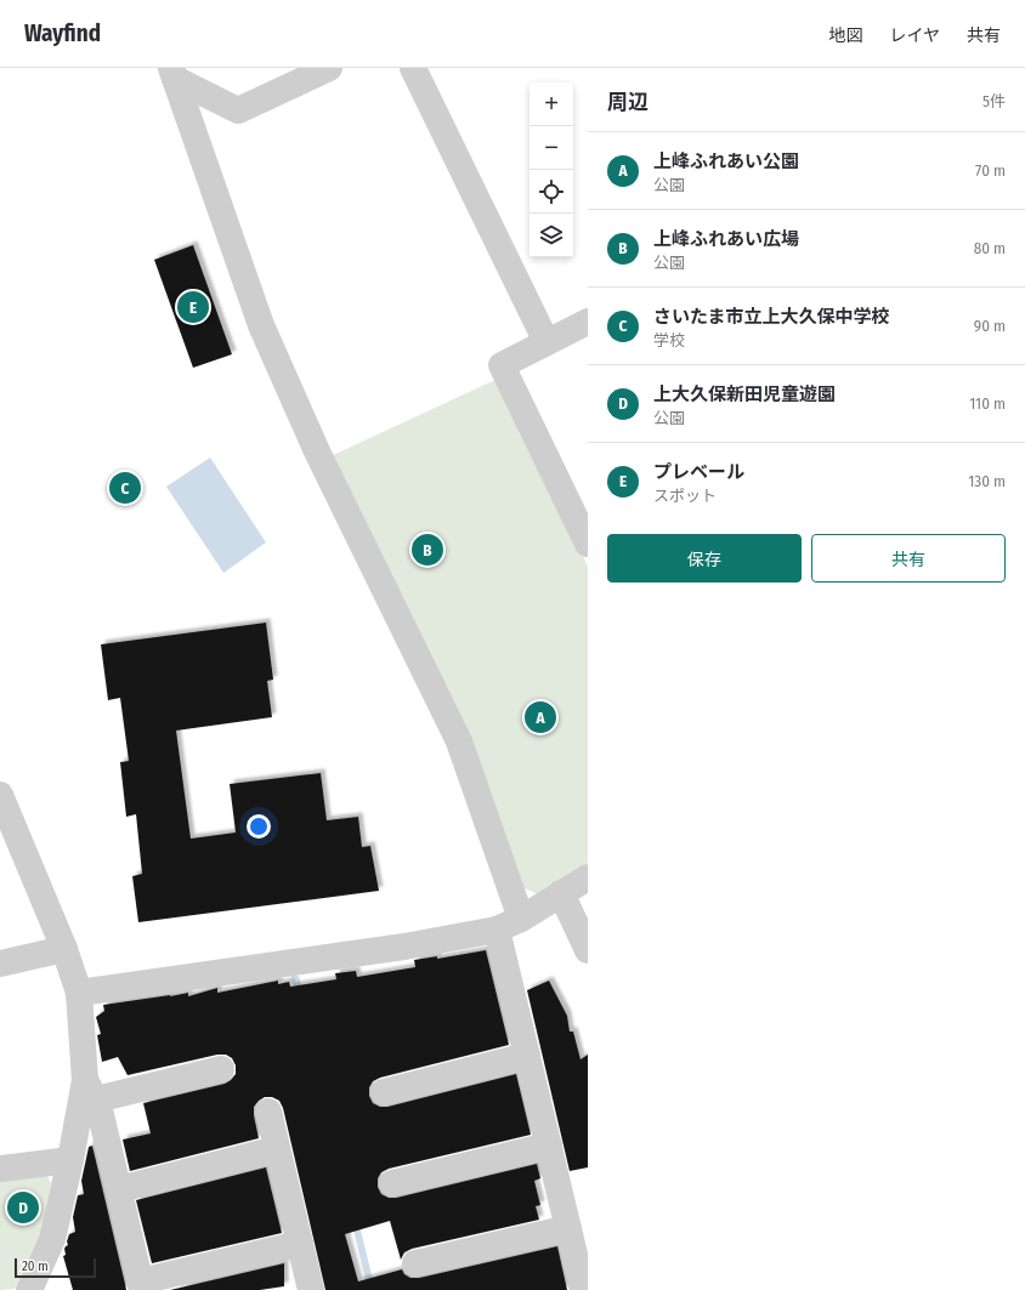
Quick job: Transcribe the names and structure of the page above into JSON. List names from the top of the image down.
{
  "scale_bar": "20 m",
  "page": {
    "header": "Wayfind",
    "nav": ["地図", "レイヤ", "共有"],
    "heading": ["周辺", "5件"],
    "map_buttons": ["+", "−"],
    "list": [
      {
        "mark": "A",
        "name": "上峰ふれあい公園",
        "note": "公園",
        "value": "70 m"
      },
      {
        "mark": "B",
        "name": "上峰ふれあい広場",
        "note": "公園",
        "value": "80 m"
      },
      {
        "mark": "C",
        "name": "さいたま市立上大久保中学校",
        "note": "学校",
        "value": "90 m"
      },
      {
        "mark": "D",
        "name": "上大久保新田児童遊園",
        "note": "公園",
        "value": "110 m"
      },
      {
        "mark": "E",
        "name": "プレベール",
        "note": "スポット",
        "value": "130 m"
      }
    ],
    "pins": [
      "E",
      "C",
      "B",
      "A",
      "D"
    ],
    "buttons": ["保存", "共有"],
    "scale": "20 m"
  }
}
